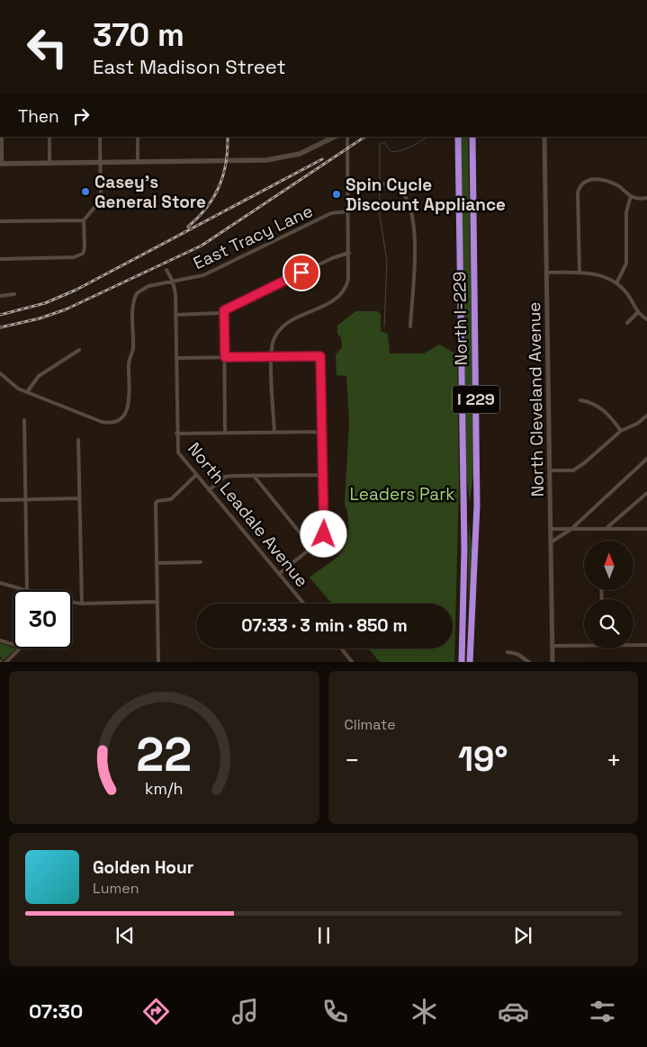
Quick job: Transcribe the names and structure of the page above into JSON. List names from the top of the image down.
{
  "streets": {
    "highway": ["North I-229", "I 229"],
    "street": ["East Tracy Lane", "North Cleveland Avenue", "North Leadale Avenue"]
  },
  "crossings": [
    ["East Tracy Lane", "North Leadale Avenue"]
  ],
  "parks": ["Leaders Park"],
  "places": ["Casey's General Store", "Spin Cycle Discount Appliance"],
  "north": "top",
  "page": {
    "turn": ["370 m", "East Madison Street"],
    "then": "Then",
    "limit": "30",
    "trip": "07:33 · 3 min · 850 m",
    "tile": "Climate",
    "heat": ["−", "19°", "+"],
    "song": ["Golden Hour", "Lumen"],
    "tabs": "07:30",
    "gauge": ["22", "km/h"]
  }
}
